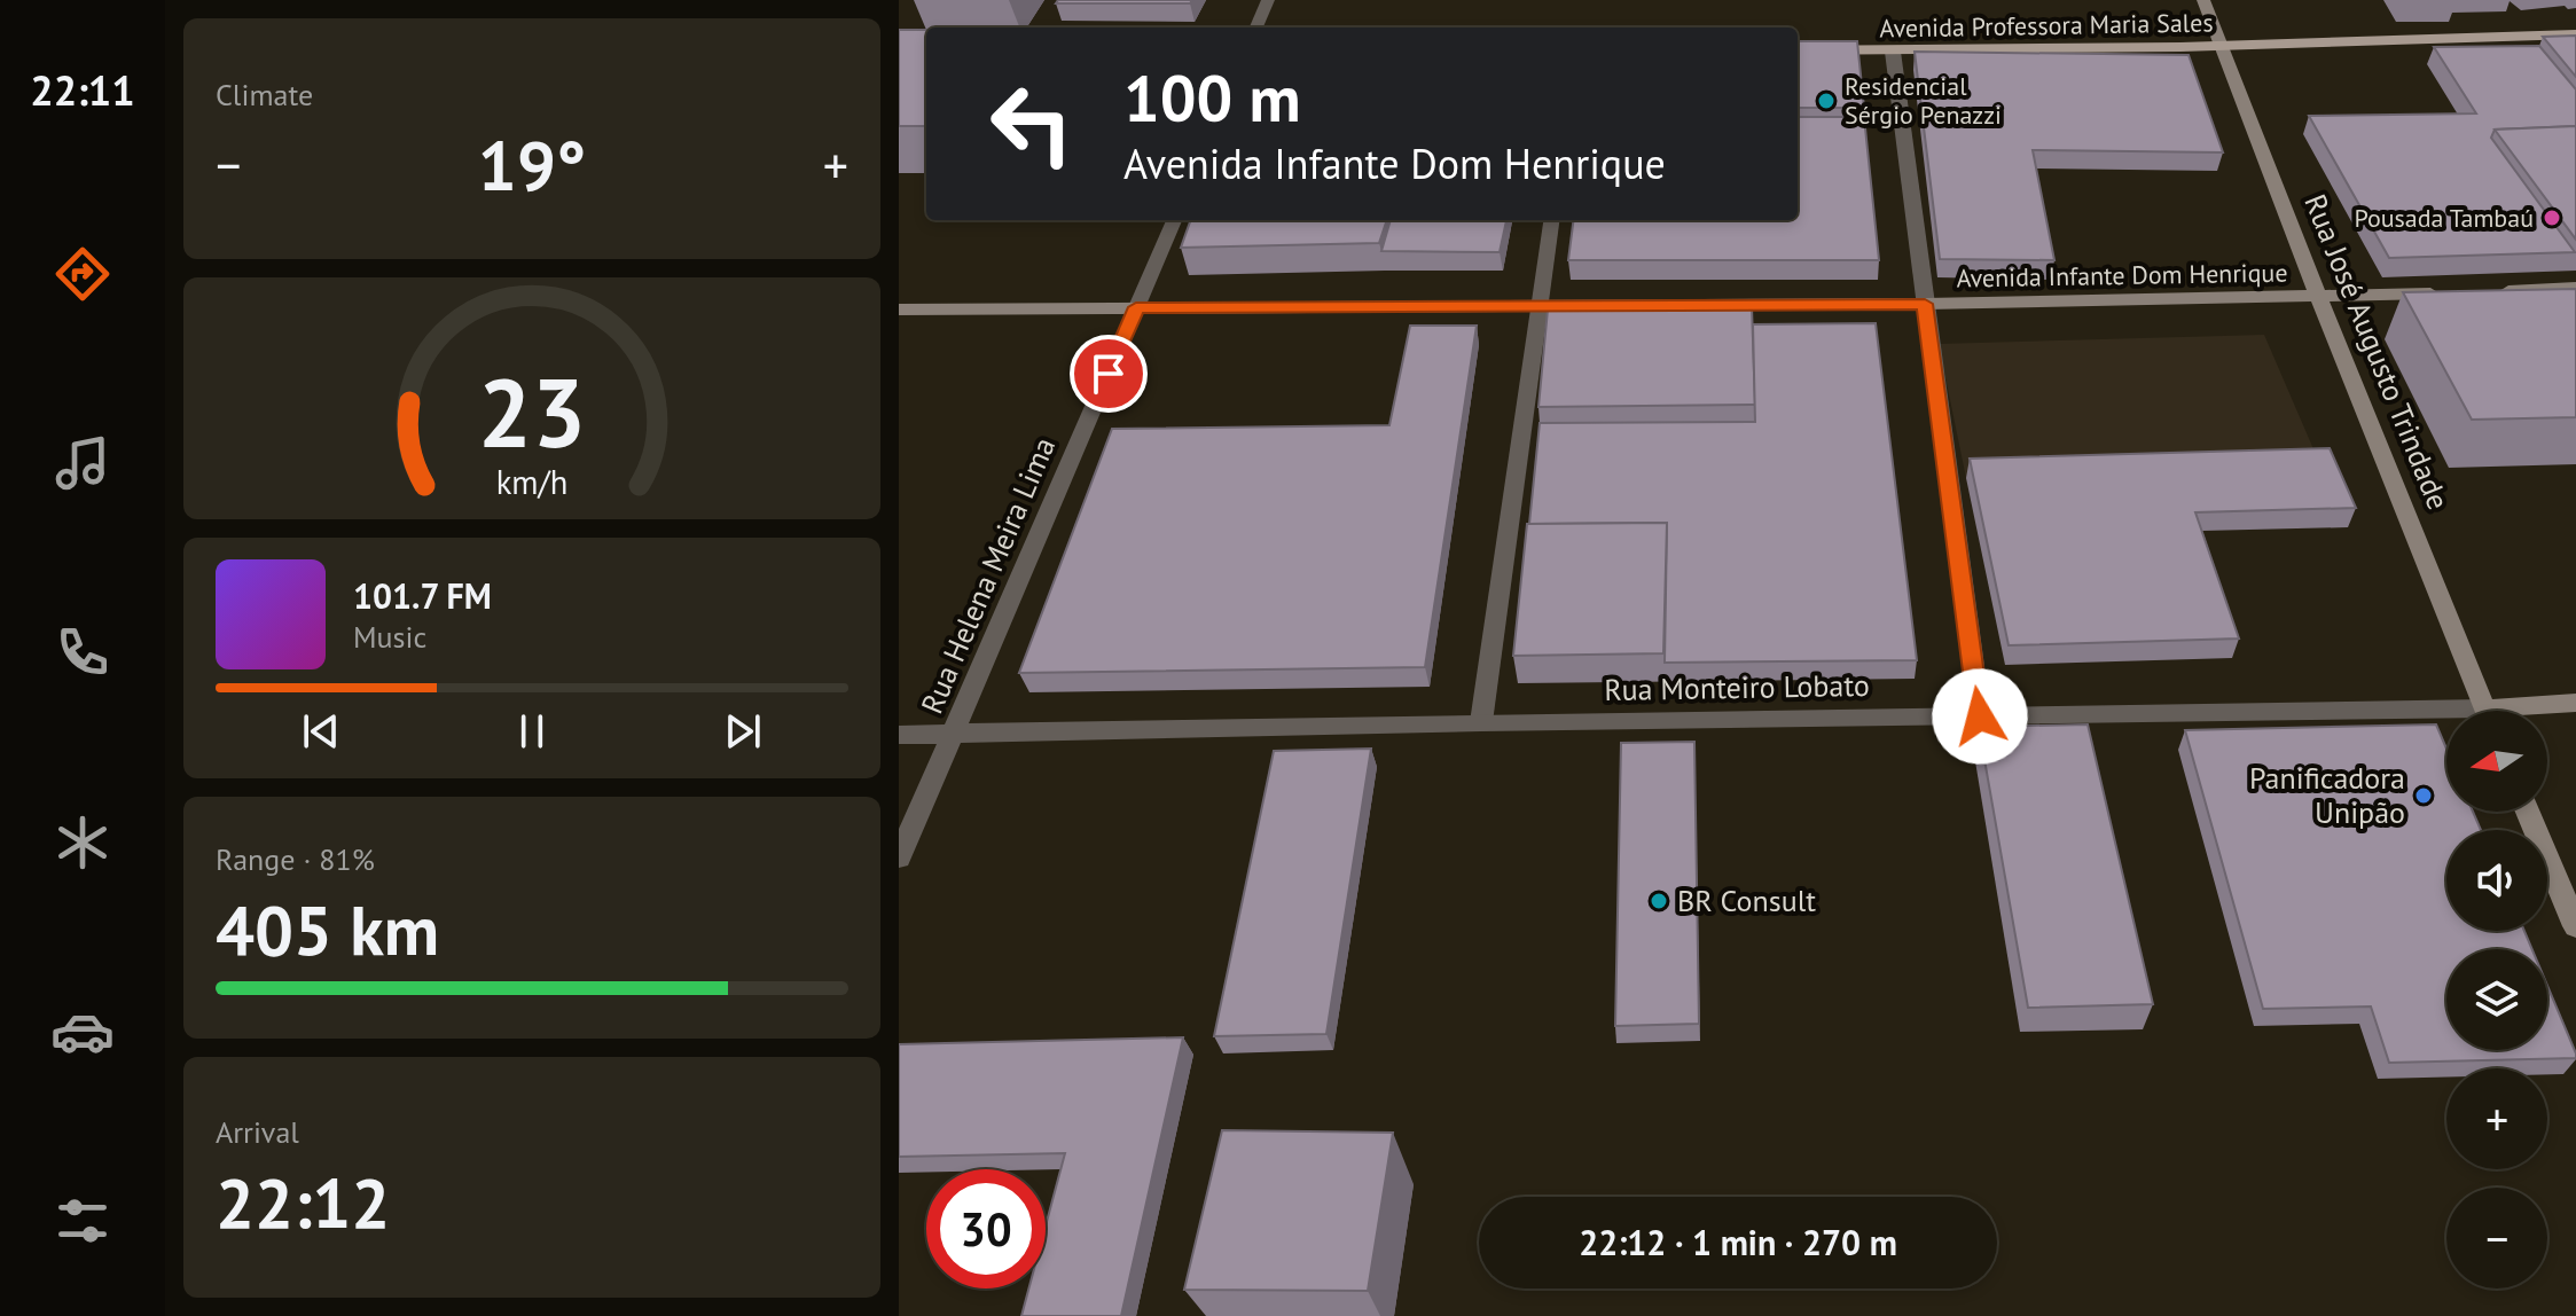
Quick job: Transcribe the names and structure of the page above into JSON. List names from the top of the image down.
{
  "streets": {
    "main road": [
      "Avenida Professora Maria Sales",
      "Avenida Infante Dom Henrique",
      "Rua José Augusto Trindade",
      "Rua Monteiro Lobato"
    ],
    "street": ["Rua Helena Meira Lima"]
  },
  "crossings": [
    ["Avenida Professora Maria Sales", "Rua José Augusto Trindade"],
    ["Avenida Infante Dom Henrique", "Rua José Augusto Trindade"],
    ["Avenida Infante Dom Henrique", "Rua Helena Meira Lima"],
    ["Rua Helena Meira Lima", "Rua Monteiro Lobato"]
  ],
  "places": [
    "Residencial Sérgio Penazzi",
    "Pousada Tambaú",
    "Panificadora Unipão",
    "BR Consult"
  ],
  "north": "left",
  "page": {
    "tabs": "22:11",
    "tile": [
      "Climate",
      ["Range · 81%", "405 km"],
      ["Arrival", "22:12"]
    ],
    "turn": ["100 m", "Avenida Infante Dom Henrique"],
    "heat": ["−", "19°", "+"],
    "song": ["101.7 FM", "Music"],
    "map_buttons": ["+", "−"],
    "limit": "30",
    "trip": "22:12 · 1 min · 270 m",
    "gauge": ["23", "km/h"]
  }
}
